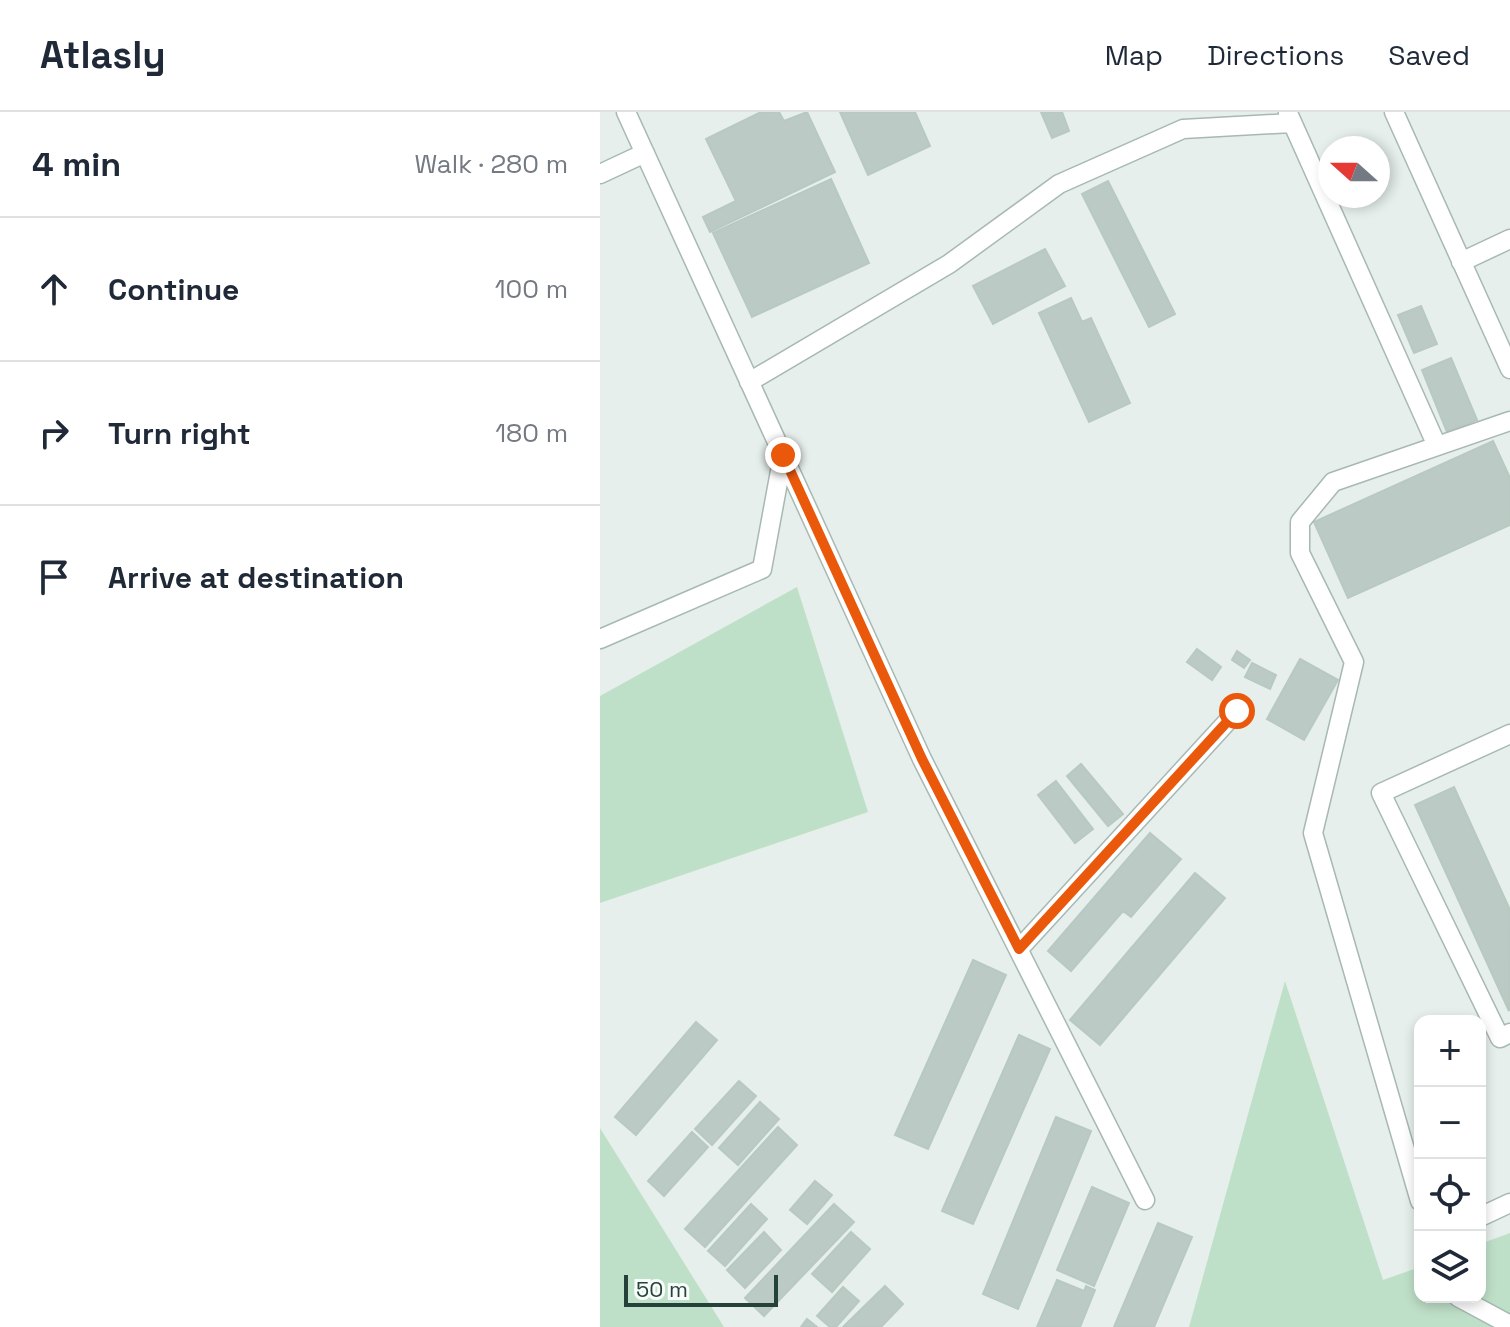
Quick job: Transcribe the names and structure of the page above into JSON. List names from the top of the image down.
{
  "scale_bar": "50 m",
  "north": "left",
  "page": {
    "header": "Atlasly",
    "nav": ["Map", "Directions", "Saved"],
    "heading": ["4 min", "Walk · 280 m"],
    "list": [
      ["Continue", "100 m"],
      ["Turn right", "180 m"],
      "Arrive at destination"
    ],
    "map_buttons": ["+", "−"],
    "scale": "50 m"
  }
}
